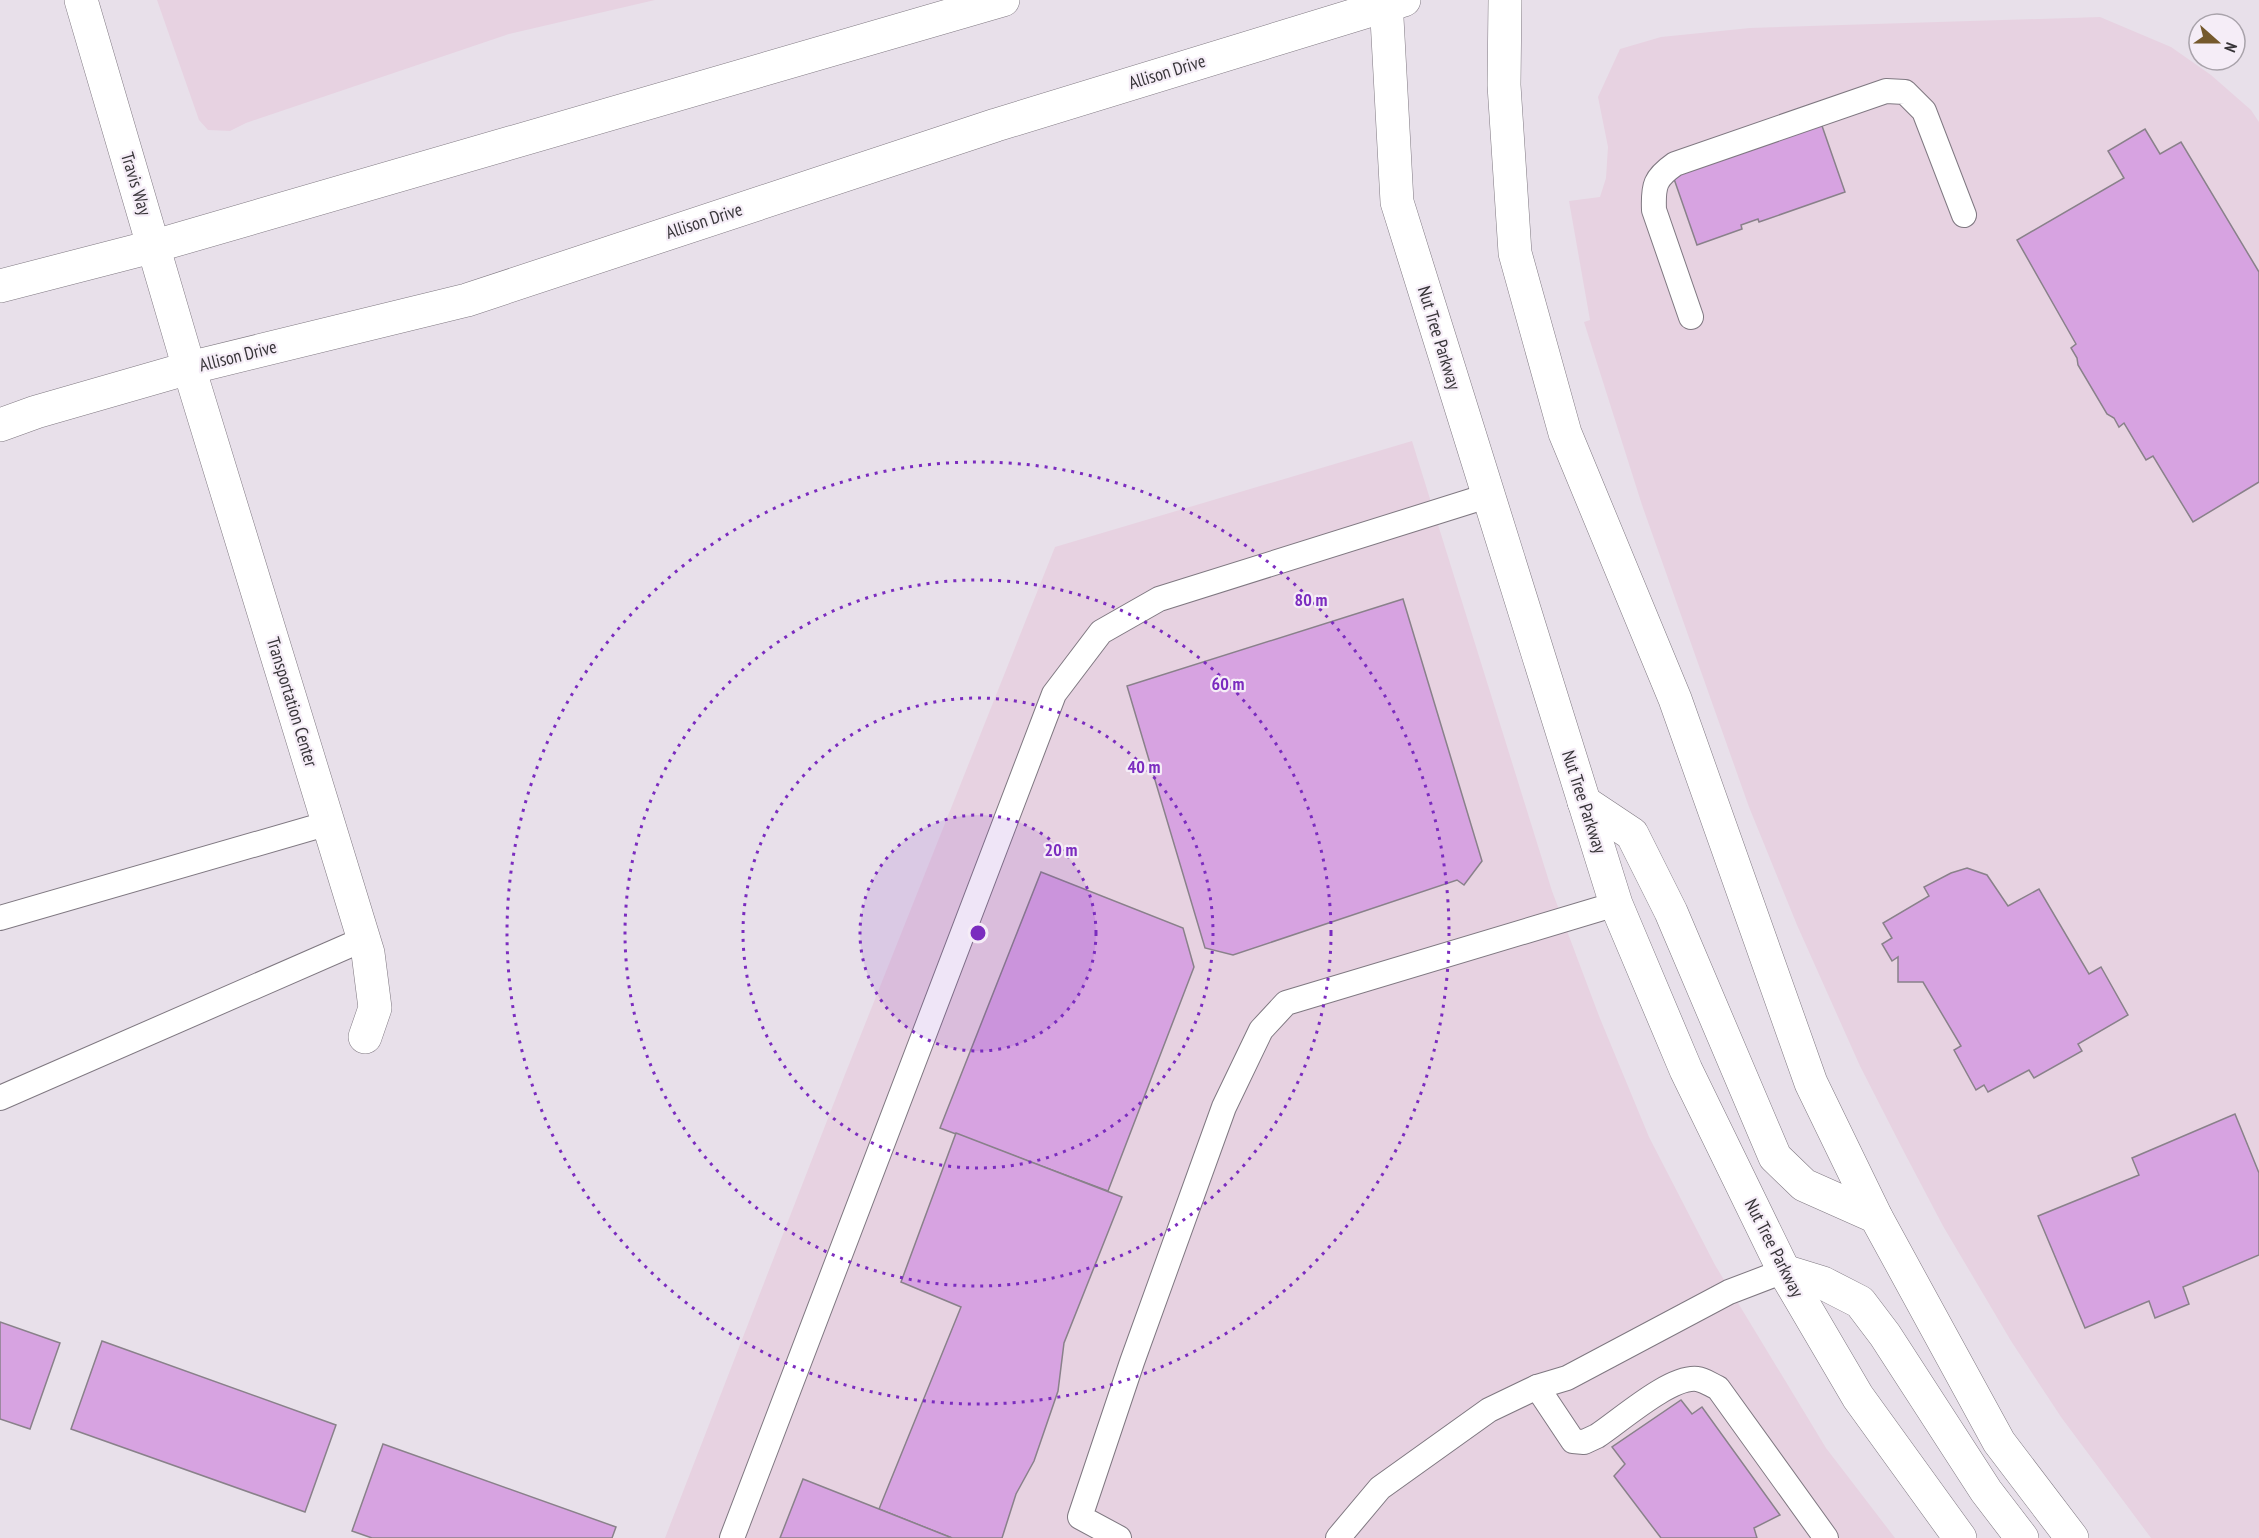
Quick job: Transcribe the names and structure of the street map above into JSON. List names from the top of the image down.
{
  "streets": {
    "main road": [
      "Allison Drive",
      "Travis Way",
      "Nut Tree Parkway",
      "Transportation Center"
    ]
  },
  "crossings": [
    ["Allison Drive", "Travis Way"],
    ["Allison Drive", "Nut Tree Parkway"],
    ["Allison Drive", "Transportation Center"],
    ["Travis Way", "Transportation Center"]
  ],
  "north": "right",
  "rings": [
    "80 m",
    "60 m",
    "40 m",
    "20 m"
  ]
}
